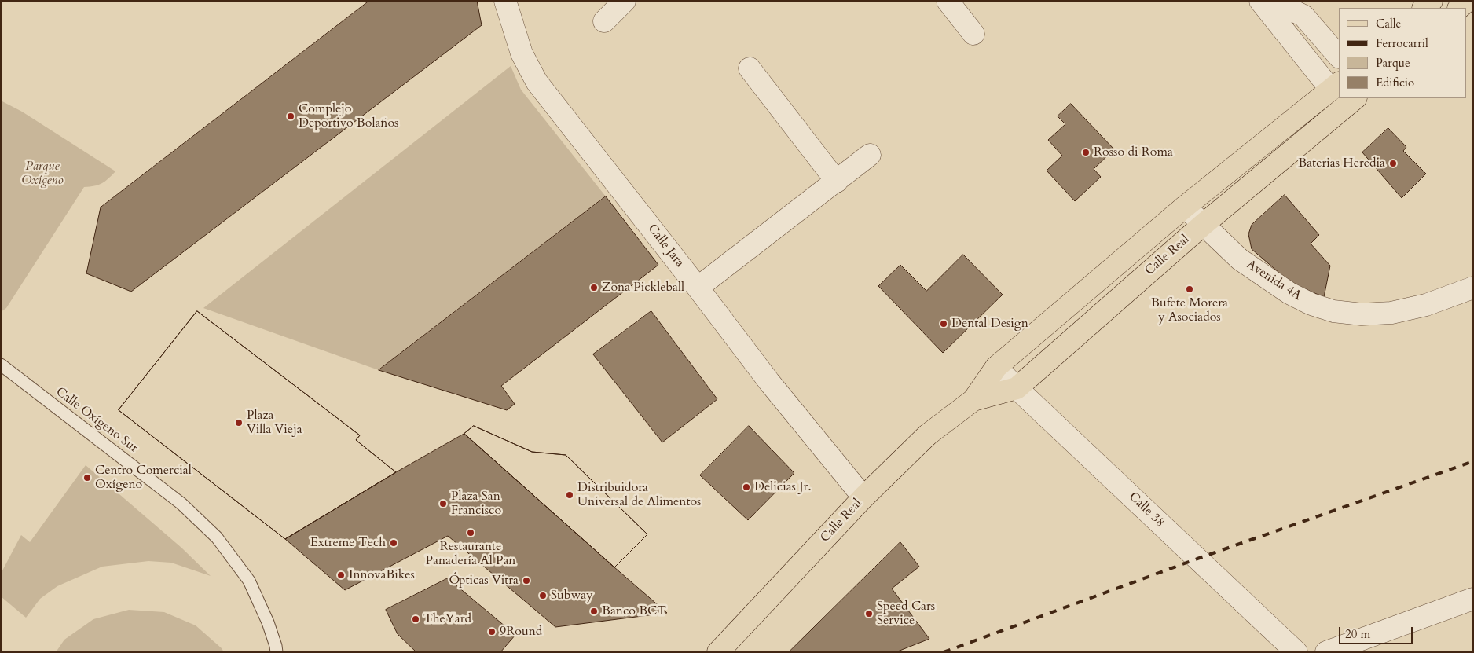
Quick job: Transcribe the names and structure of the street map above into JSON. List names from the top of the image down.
{
  "streets": {
    "main road": ["Calle Real"],
    "street": ["Calle Jara", "Avenida 4A", "Calle 38"],
    "lane": ["Calle Oxígeno Sur"]
  },
  "crossings": [
    ["Calle Jara", "Calle Real"],
    ["Calle Real", "Avenida 4A"],
    ["Calle Real", "Calle 38"]
  ],
  "parks": ["Parque Oxígeno"],
  "places": [
    "Complejo Deportivo Bolaños",
    "Rosso di Roma",
    "Baterias Heredia",
    "Zona Pickleball",
    "Bufete Morera y Asociados",
    "Dental Design",
    "Plaza Villa Vieja",
    "Centro Comercial Oxígeno",
    "Delicias Jr.",
    "Distribuidora Universal de Alimentos",
    "Plaza San Francisco",
    "Restaurante Panadería Al Pan",
    "Extreme Tech",
    "InnovaBikes",
    "Ópticas Vitra",
    "Subway",
    "Banco BCT",
    "Speed Cars Service",
    "TheYard",
    "9Round"
  ],
  "legend": [
    "Calle",
    "Ferrocarril",
    "Parque",
    "Edificio"
  ],
  "scale_bar": "20 m"
}
